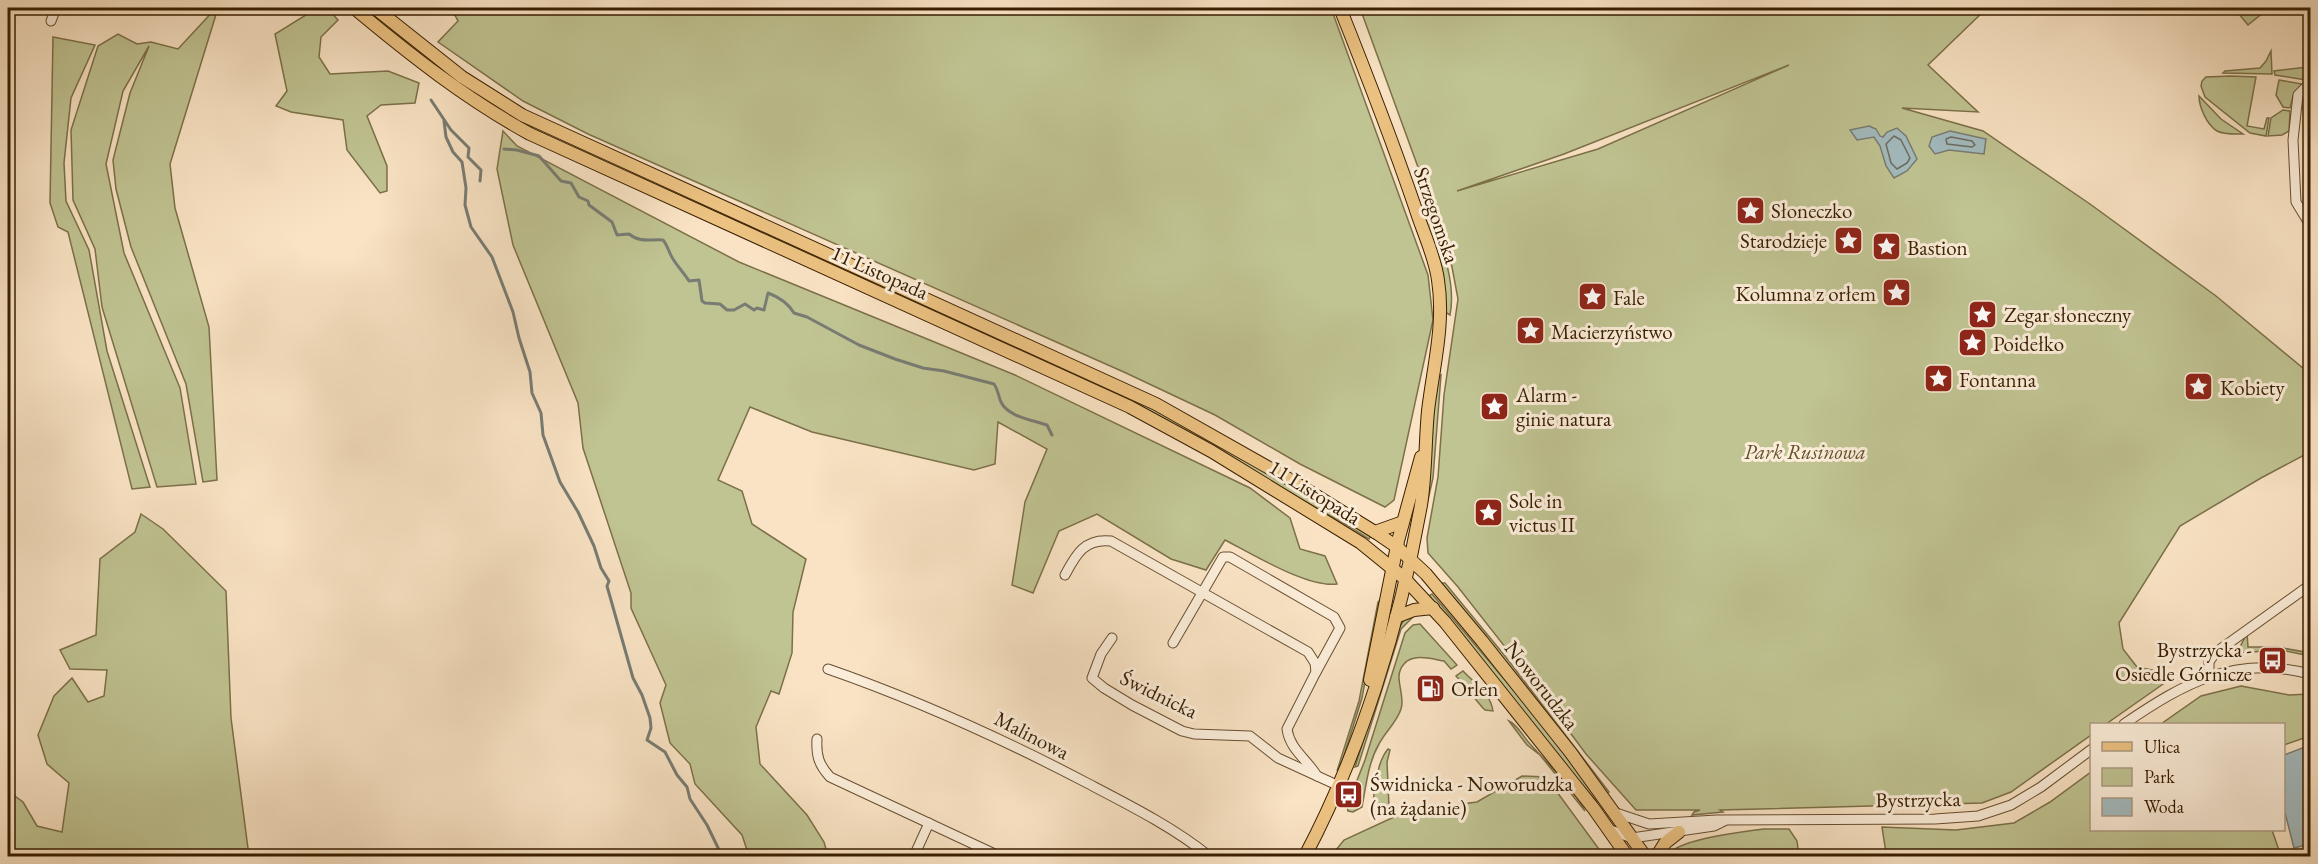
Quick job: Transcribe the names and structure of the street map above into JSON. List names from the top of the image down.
{
  "streets": {
    "main road": ["Strzegomska", "11 Listopada", "Noworudzka"],
    "street": ["Świdnicka", "Malinowa", "Bystrzycka"]
  },
  "crossings": [
    ["Strzegomska", "11 Listopada"],
    ["Strzegomska", "Noworudzka"],
    ["11 Listopada", "Noworudzka"],
    ["Noworudzka", "Bystrzycka"]
  ],
  "parks": ["Park Rusinowa"],
  "places": {
    "place": [
      "Słoneczko",
      "Starodzieje",
      "Bastion",
      "Kolumna z orłem",
      "Fale",
      "Zegar słoneczny",
      "Macierzyństwo",
      "Poidełko",
      "Fontanna",
      "Kobiety",
      "Alarm - ginie natura",
      "Sole in victus II"
    ],
    "bus stop": ["Bystrzycka - Osiedle Górnicze", "Świdnicka - Noworudzka (na żądanie)"],
    "fuel station": ["Orlen"]
  },
  "legend": ["Ulica", "Park", "Woda"]
}
